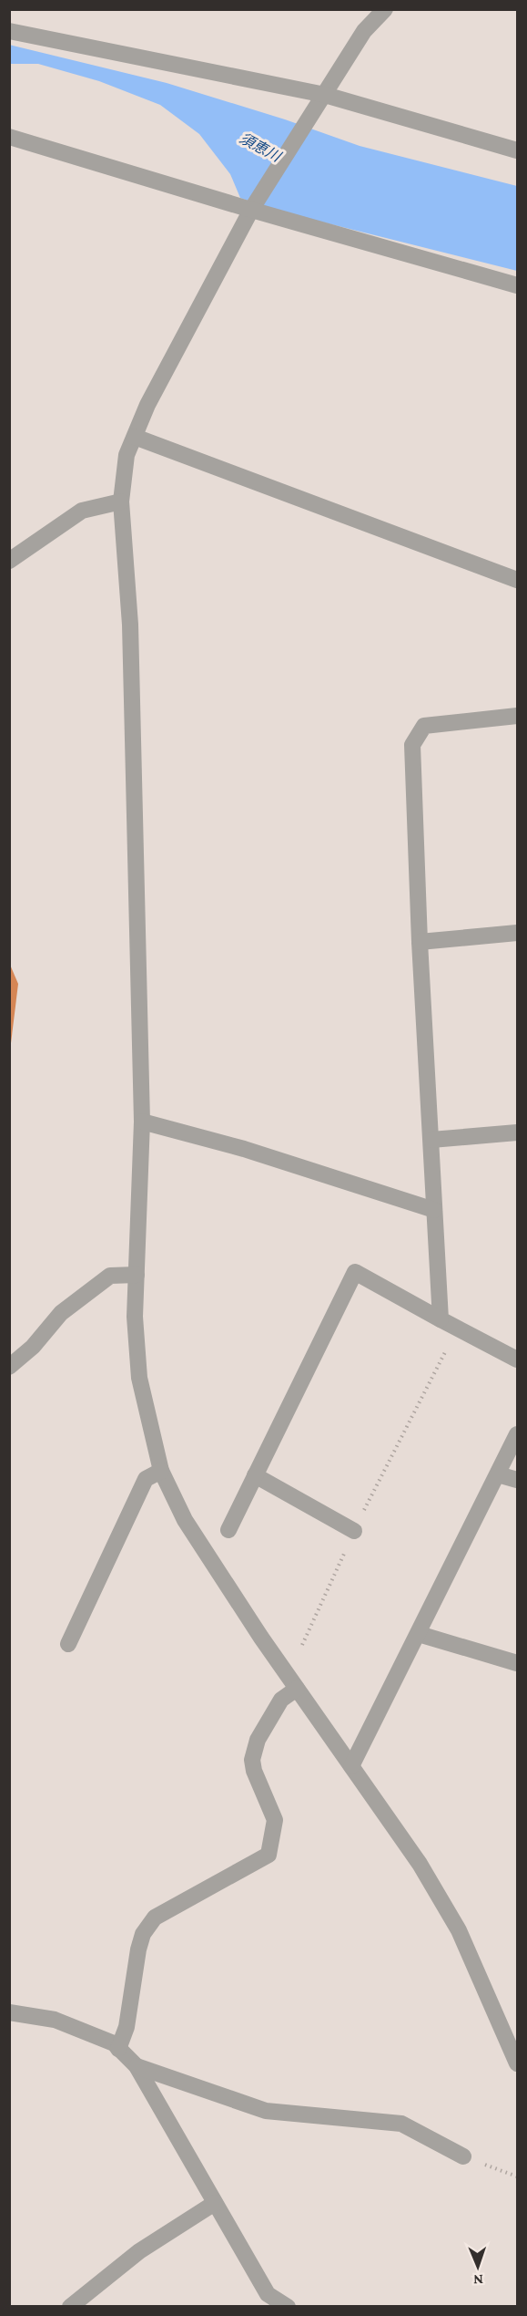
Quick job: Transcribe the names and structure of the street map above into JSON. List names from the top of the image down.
{
  "water": ["須恵川"],
  "north": "bottom"
}
